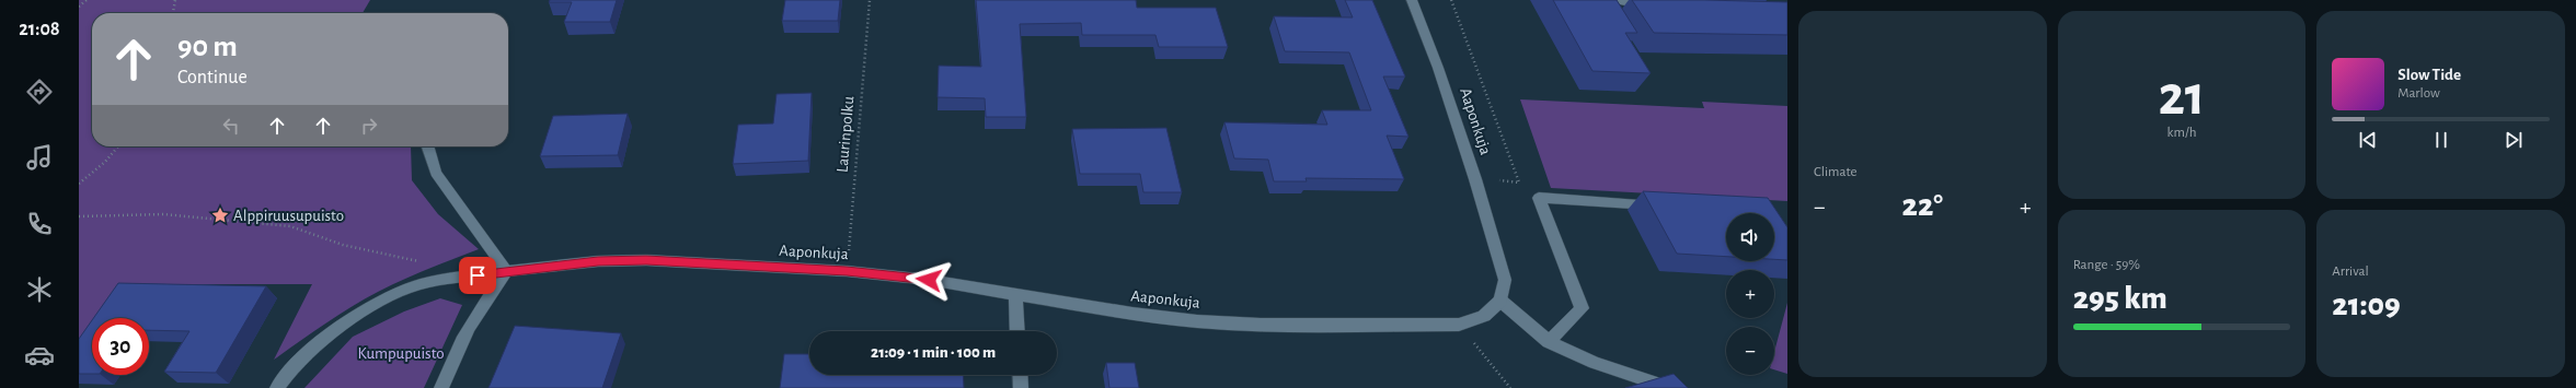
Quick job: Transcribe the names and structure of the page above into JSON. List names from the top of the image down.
{
  "streets": {
    "street": ["Aaponkuja"],
    "path": ["Laurinpolku"]
  },
  "crossings": [
    ["Aaponkuja", "Laurinpolku"]
  ],
  "parks": ["Kumpupuisto"],
  "places": {
    "place": ["Alppiruusupuisto"]
  },
  "page": {
    "tabs": "21:08",
    "tile": [
      "Climate",
      ["21", "km/h"],
      ["Range · 59%", "295 km"],
      ["Arrival", "21:09"]
    ],
    "turn": ["90 m", "Continue"],
    "song": ["Slow Tide", "Marlow"],
    "heat": ["−", "22°", "+"],
    "map_buttons": ["+", "−"],
    "limit": "30",
    "trip": "21:09 · 1 min · 100 m"
  }
}
